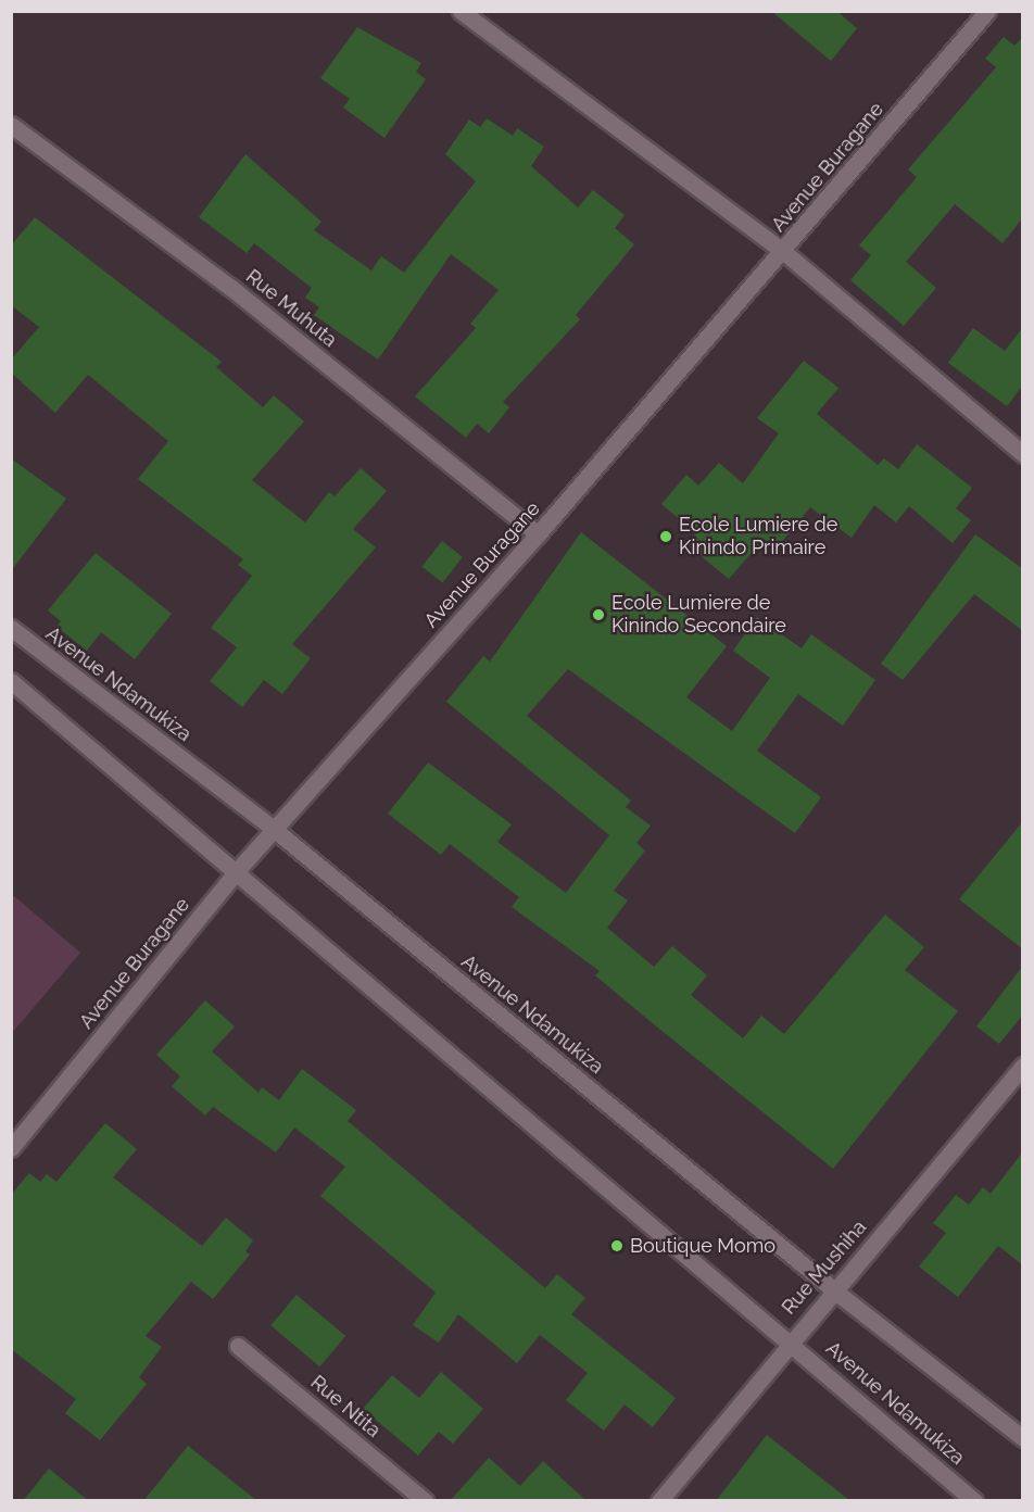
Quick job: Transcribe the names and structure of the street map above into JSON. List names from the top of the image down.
{
  "streets": {
    "street": [
      "Avenue Buragane",
      "Rue Muhuta",
      "Avenue Ndamukiza",
      "Rue Mushiha",
      "Rue Ntita"
    ]
  },
  "crossings": [
    ["Avenue Buragane", "Rue Muhuta"],
    ["Avenue Buragane", "Avenue Ndamukiza"],
    ["Avenue Ndamukiza", "Rue Mushiha"]
  ],
  "places": ["Ecole Lumiere de Kinindo Primaire", "Ecole Lumiere de Kinindo Secondaire", "Boutique Momo"]
}
